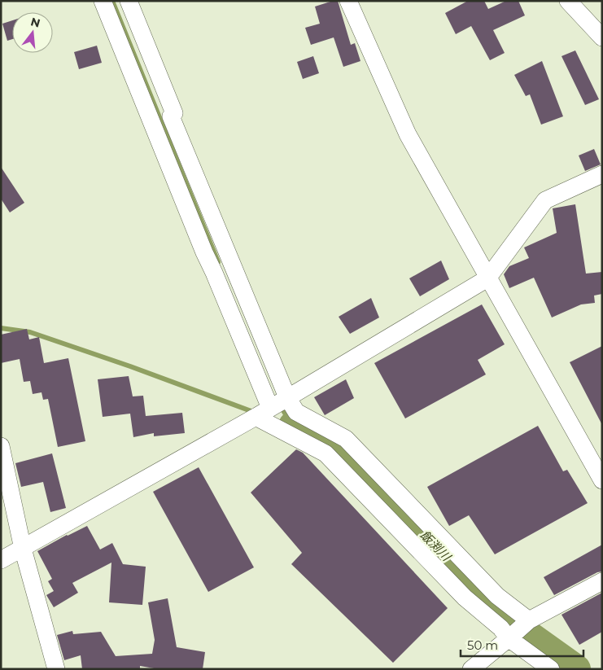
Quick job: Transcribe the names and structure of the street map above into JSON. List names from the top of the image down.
{
  "water": ["飯渕川"],
  "scale_bar": "50 m",
  "north": "top"
}
